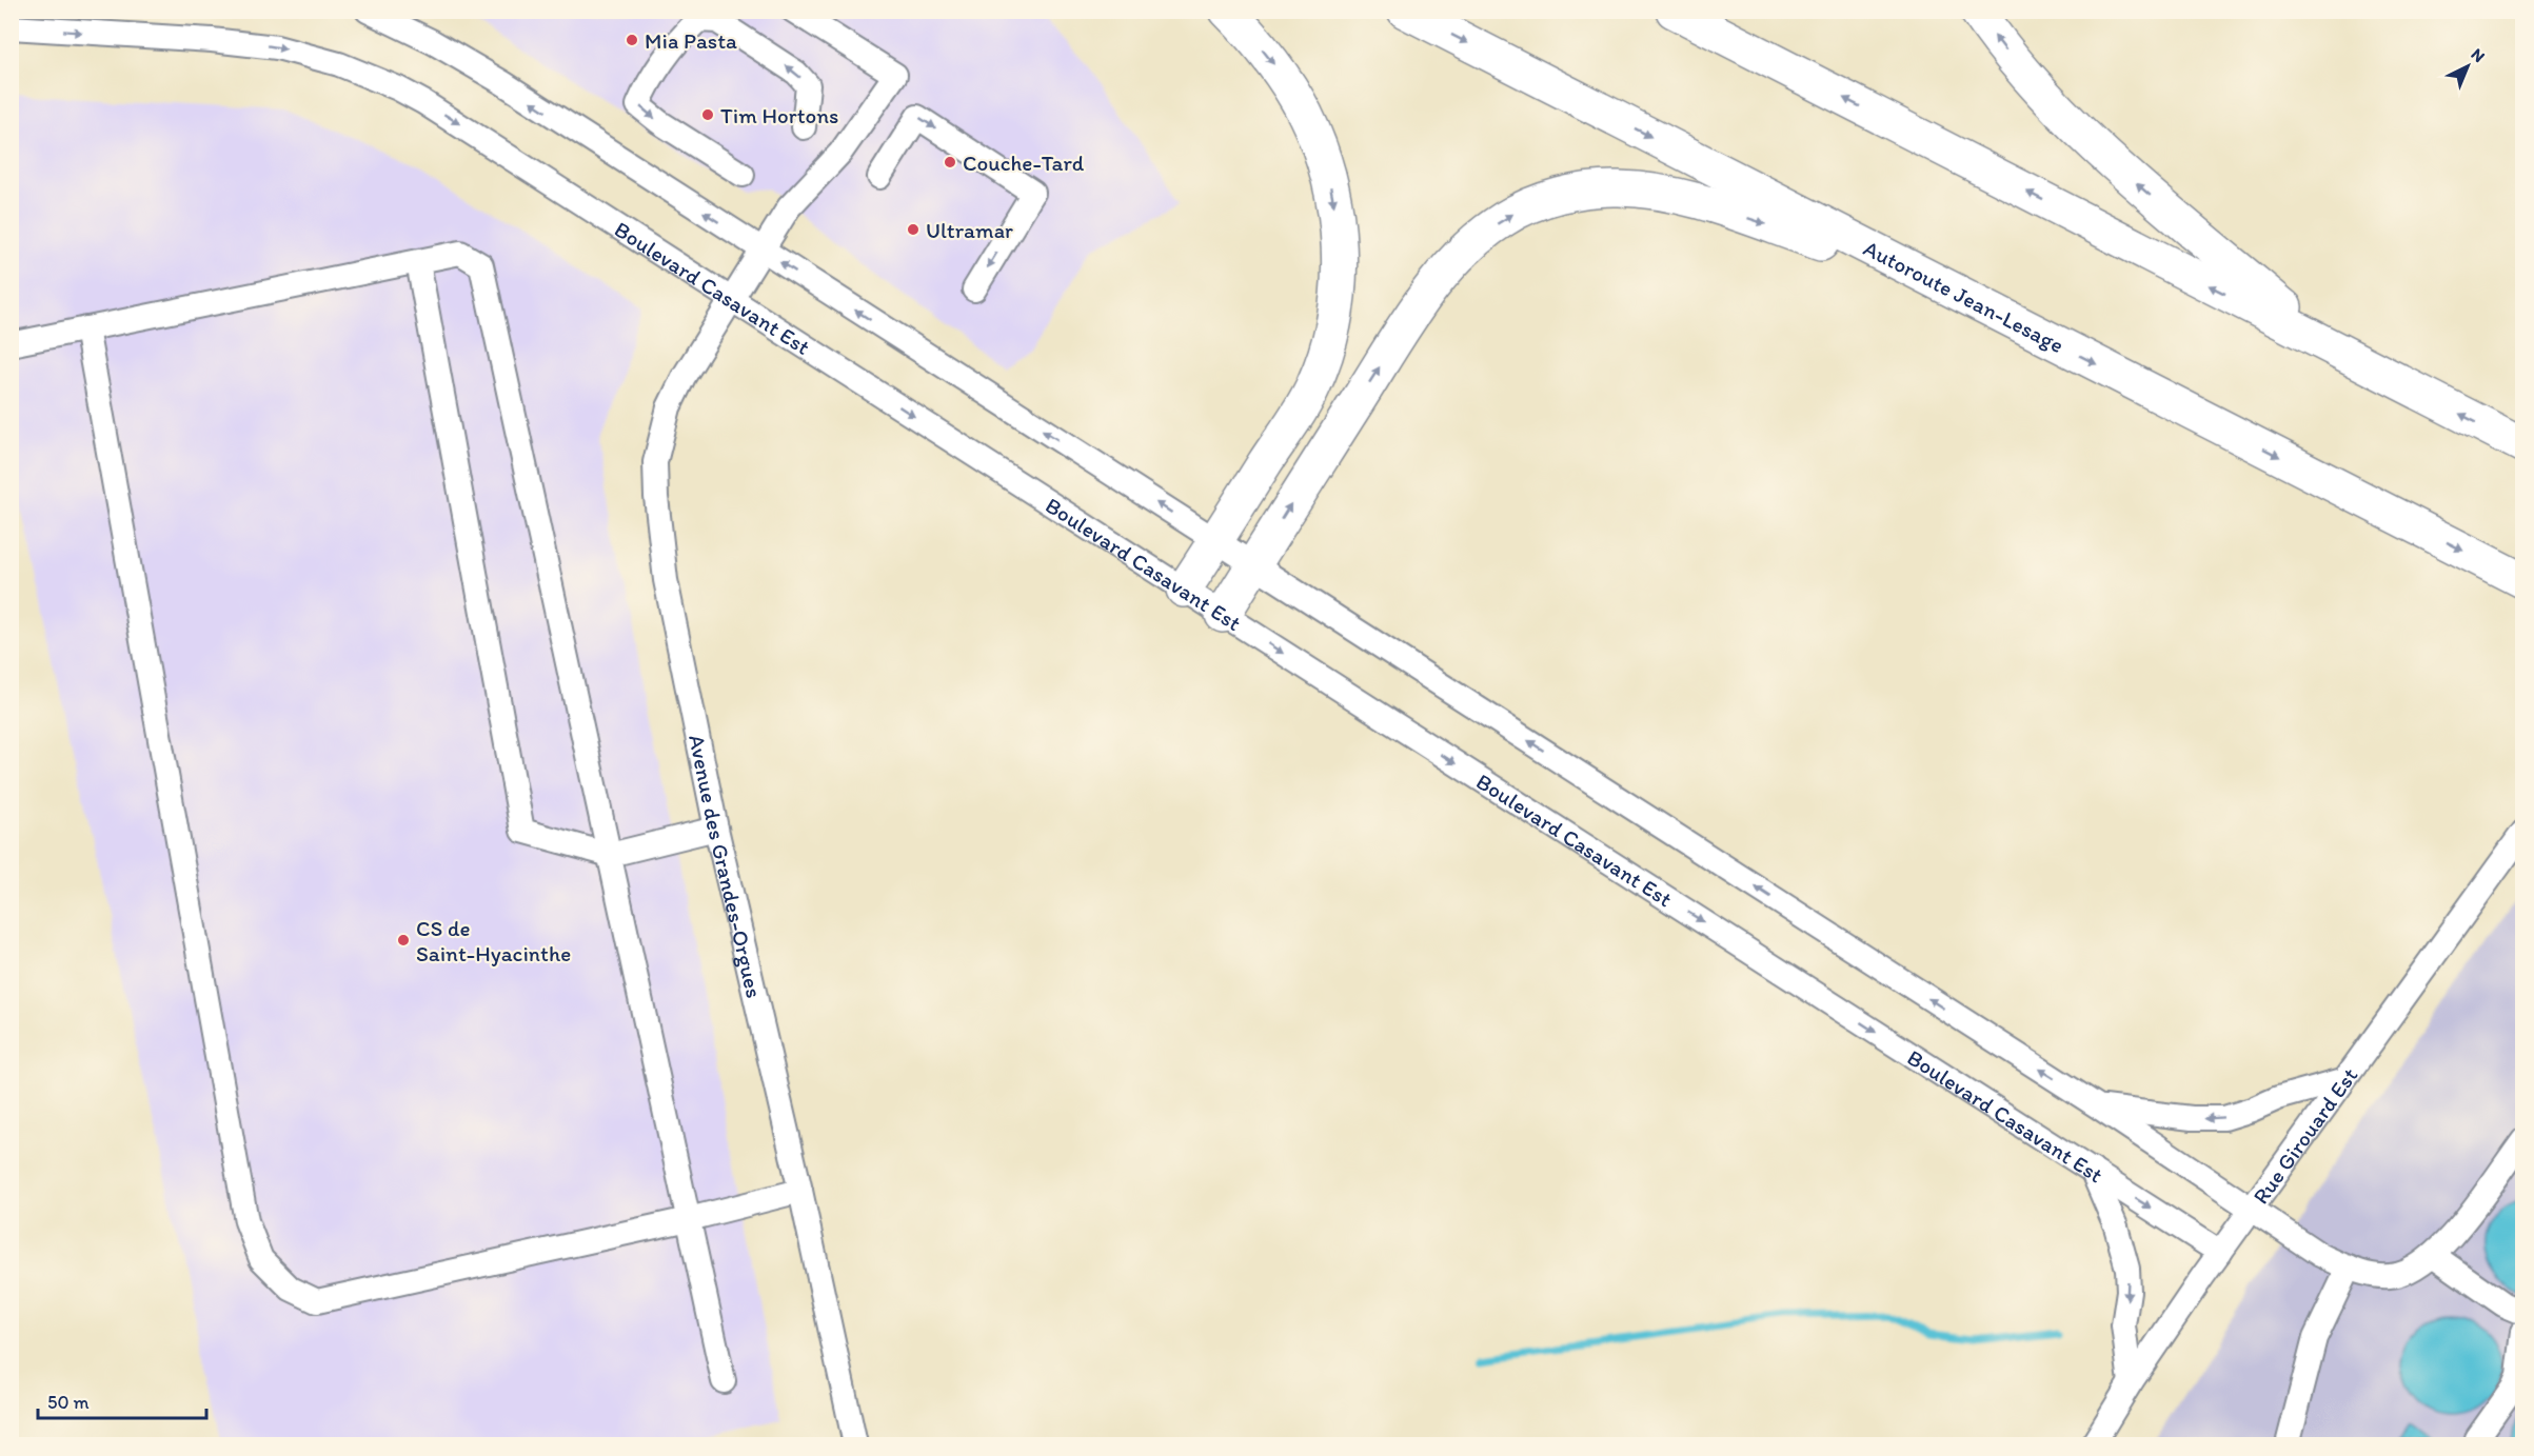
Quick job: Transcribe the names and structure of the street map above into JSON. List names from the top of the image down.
{
  "streets": {
    "highway": ["Autoroute Jean-Lesage"],
    "street": ["Boulevard Casavant Est", "Avenue des Grandes-Orgues", "Rue Girouard Est"]
  },
  "crossings": [
    ["Boulevard Casavant Est", "Avenue des Grandes-Orgues"],
    ["Boulevard Casavant Est", "Rue Girouard Est"]
  ],
  "places": [
    "Mia Pasta",
    "Tim Hortons",
    "Couche-Tard",
    "Ultramar",
    "CS de Saint-Hyacinthe"
  ],
  "scale_bar": "50 m",
  "north": "top right"
}
